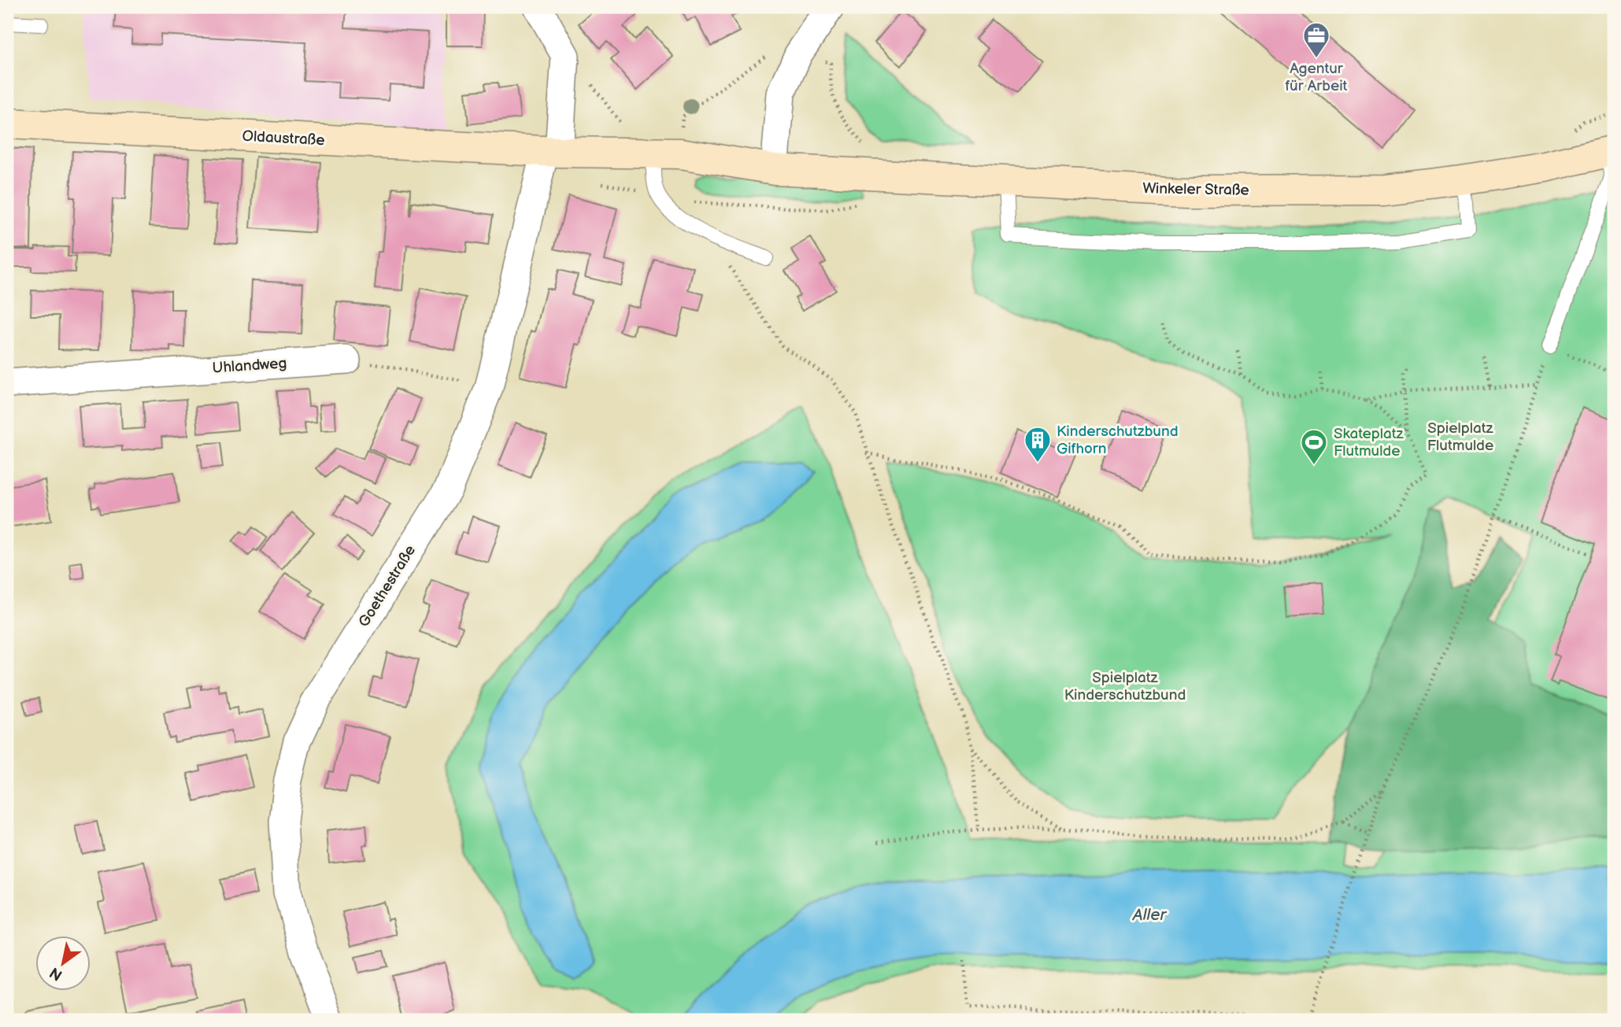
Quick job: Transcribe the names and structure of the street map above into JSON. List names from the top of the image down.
{
  "streets": {
    "street": [
      "Oldaustraße",
      "Winkeler Straße",
      "Uhlandweg",
      "Goethestraße"
    ]
  },
  "crossings": [
    ["Oldaustraße", "Winkeler Straße"],
    ["Oldaustraße", "Goethestraße"]
  ],
  "water": ["Aller"],
  "parks": ["Spielplatz Flutmulde", "Spielplatz Kinderschutzbund"],
  "places": {
    "office": ["Agentur für Arbeit"],
    "building": ["Kinderschutzbund Gifhorn"],
    "sports": ["Skateplatz Flutmulde"]
  },
  "north": "bottom left"
}
